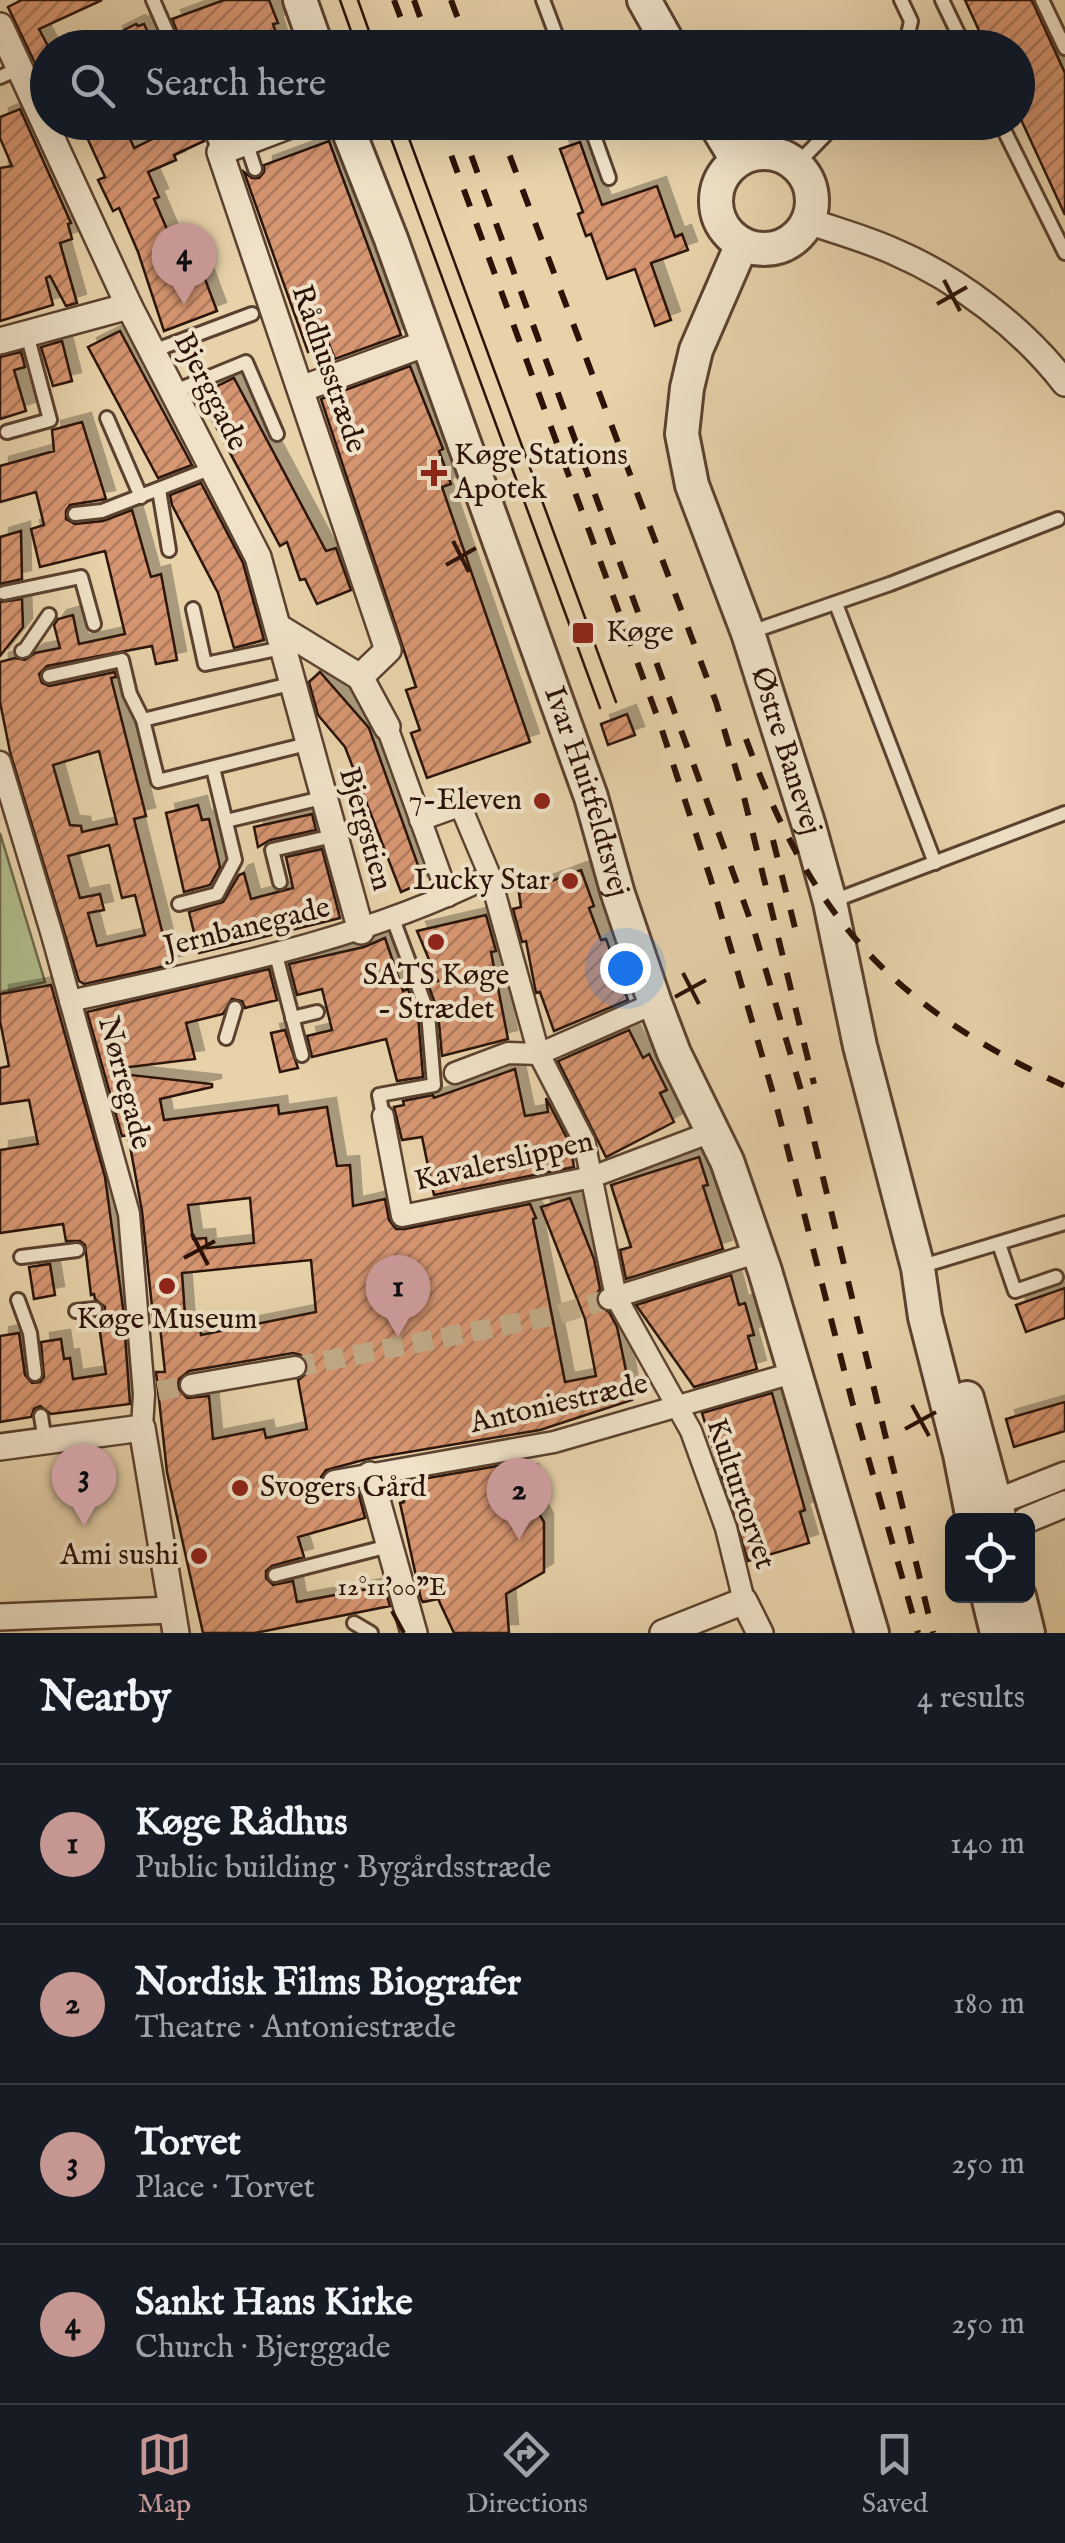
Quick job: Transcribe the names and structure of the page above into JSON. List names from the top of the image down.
{
  "streets": {
    "street": [
      "Rådhusstræde",
      "Bjerggade",
      "Østre Banevej",
      "Ivar Huitfeldtsvej",
      "Bjergstien",
      "Jernbanegade",
      "Nørregade",
      "Kavalerslippen",
      "Antoniestræde",
      "Kulturtorvet"
    ]
  },
  "crossings": [
    ["Bjerggade", "Bjergstien"],
    ["Ivar Huitfeldtsvej", "Kavalerslippen"],
    ["Ivar Huitfeldtsvej", "Antoniestræde"],
    ["Bjergstien", "Jernbanegade"],
    ["Jernbanegade", "Nørregade"],
    ["Antoniestræde", "Kulturtorvet"]
  ],
  "places": {
    "health": ["Køge Stations Apotek"],
    "transit": ["Køge"],
    "other": [
      "7-Eleven",
      "Lucky Star",
      "SATS Køge - Strædet",
      "Køge Museum",
      "Svogers Gård",
      "Ami sushi"
    ]
  },
  "page": {
    "search": "Search here",
    "pins": [
      "4",
      "1",
      "3",
      "2"
    ],
    "heading": ["Nearby", "4 results"],
    "list": [
      {
        "mark": "1",
        "name": "Køge Rådhus",
        "note": "Public building · Bygårdsstræde",
        "value": "140 m"
      },
      {
        "mark": "2",
        "name": "Nordisk Films Biografer",
        "note": "Theatre · Antoniestræde",
        "value": "180 m"
      },
      {
        "mark": "3",
        "name": "Torvet",
        "note": "Place · Torvet",
        "value": "250 m"
      },
      {
        "mark": "4",
        "name": "Sankt Hans Kirke",
        "note": "Church · Bjerggade",
        "value": "250 m"
      }
    ],
    "nav": ["Map", "Directions", "Saved"]
  },
  "coordinates": ["12°11'00\"E"]
}
